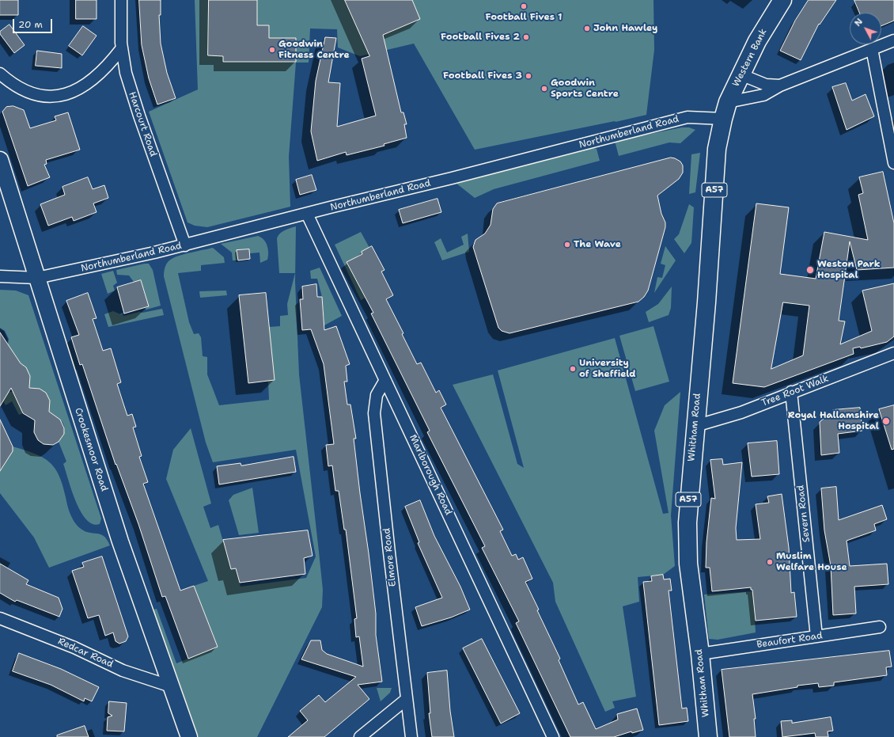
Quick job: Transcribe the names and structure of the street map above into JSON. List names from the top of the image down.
{
  "streets": {
    "main road": ["Western Bank", "A57", "Whitham Road"],
    "street": [
      "Harcourt Road",
      "Northumberland Road",
      "Tree Root Walk",
      "Crookesmoor Road",
      "Marlborough Road",
      "Severn Road",
      "Elmore Road",
      "Beaufort Road",
      "Redcar Road"
    ]
  },
  "crossings": [
    ["Western Bank", "Northumberland Road"],
    ["Western Bank", "Whitham Road"],
    ["Harcourt Road", "Northumberland Road"],
    ["Northumberland Road", "Whitham Road"],
    ["Northumberland Road", "Crookesmoor Road"],
    ["Northumberland Road", "Marlborough Road"],
    ["Tree Root Walk", "Whitham Road"],
    ["Tree Root Walk", "Severn Road"],
    ["Whitham Road", "Beaufort Road"],
    ["Crookesmoor Road", "Redcar Road"],
    ["Marlborough Road", "Elmore Road"],
    ["Severn Road", "Beaufort Road"]
  ],
  "places": [
    "Football Fives 1",
    "John Hawley",
    "Football Fives 2",
    "Goodwin Fitness Centre",
    "Football Fives 3",
    "Goodwin Sports Centre",
    "The Wave",
    "Weston Park Hospital",
    "University of Sheffield",
    "Royal Hallamshire Hospital",
    "Muslim Welfare House"
  ],
  "scale_bar": "20 m",
  "north": "top left"
}
